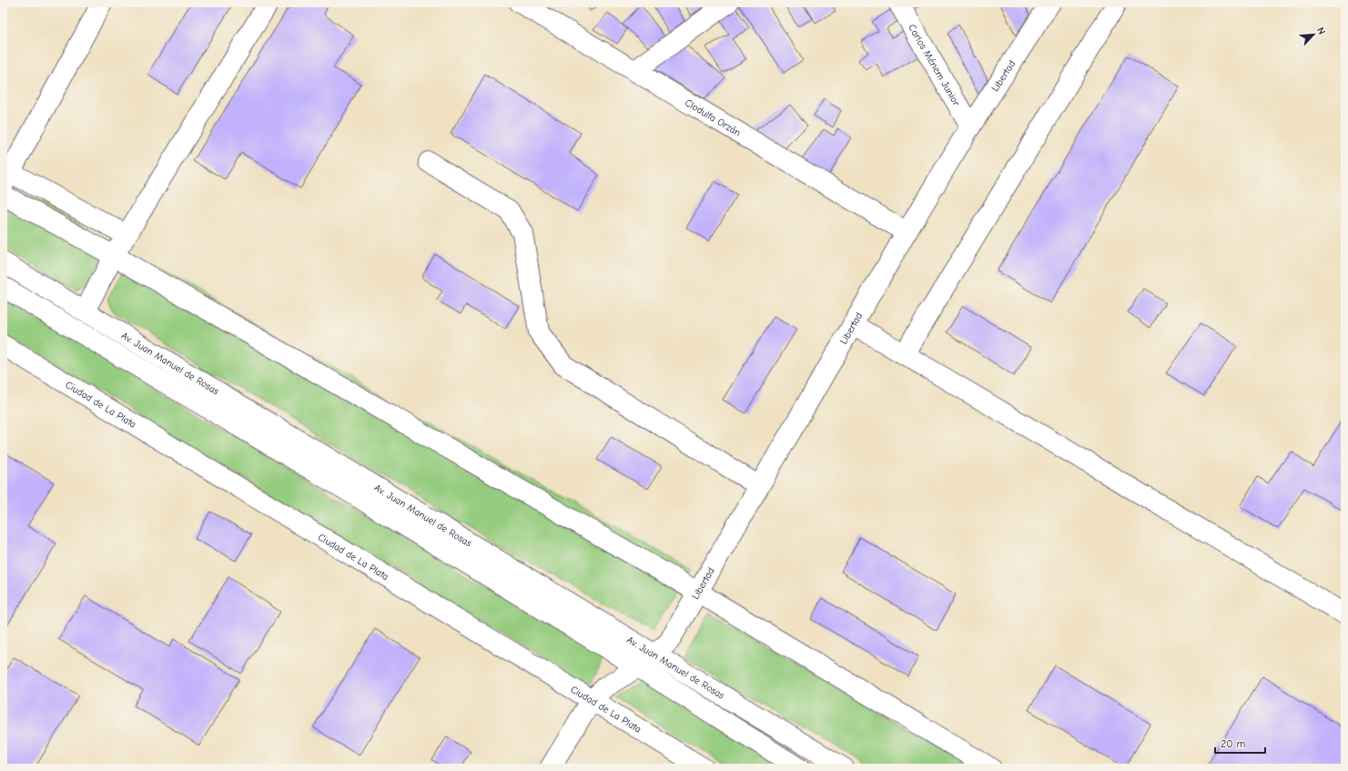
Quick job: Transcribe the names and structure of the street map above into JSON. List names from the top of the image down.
{
  "streets": {
    "street": [
      "Carlos Ménem Junior",
      "Libertad",
      "Clodulfa Orzán",
      "Av. Juan Manuel de Rosas",
      "Ciudad de La Plata"
    ]
  },
  "crossings": [
    ["Carlos Ménem Junior", "Libertad"],
    ["Libertad", "Clodulfa Orzán"],
    ["Libertad", "Av. Juan Manuel de Rosas"],
    ["Libertad", "Ciudad de La Plata"]
  ],
  "scale_bar": "20 m",
  "north": "top right"
}
